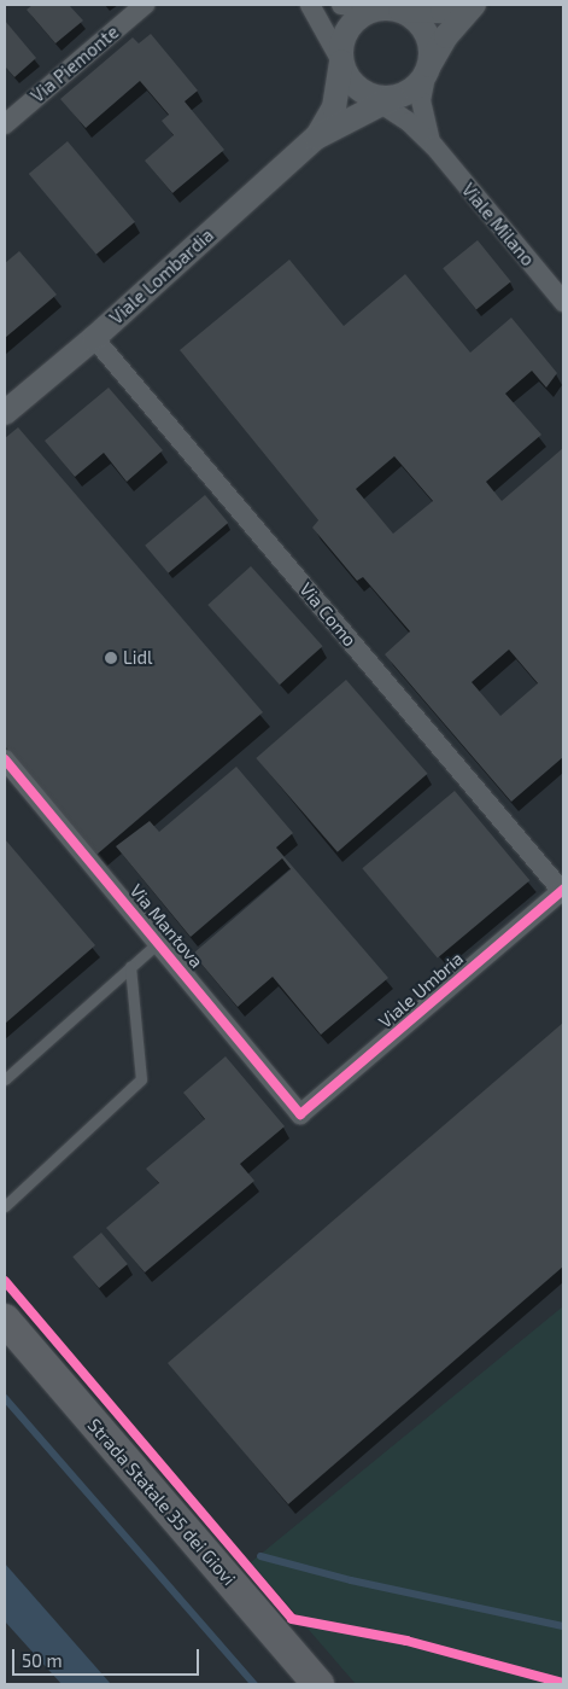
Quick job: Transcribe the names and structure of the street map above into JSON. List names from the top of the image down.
{
  "streets": {
    "main road": ["Strada Statale 35 dei Giovi"],
    "street": [
      "Via Piemonte",
      "Viale Milano",
      "Viale Lombardia",
      "Via Como",
      "Via Mantova",
      "Viale Umbria"
    ]
  },
  "crossings": [
    ["Viale Milano", "Viale Lombardia"],
    ["Viale Lombardia", "Via Como"],
    ["Via Como", "Viale Umbria"],
    ["Via Mantova", "Viale Umbria"]
  ],
  "places": ["Lidl"],
  "scale_bar": "50 m"
}
